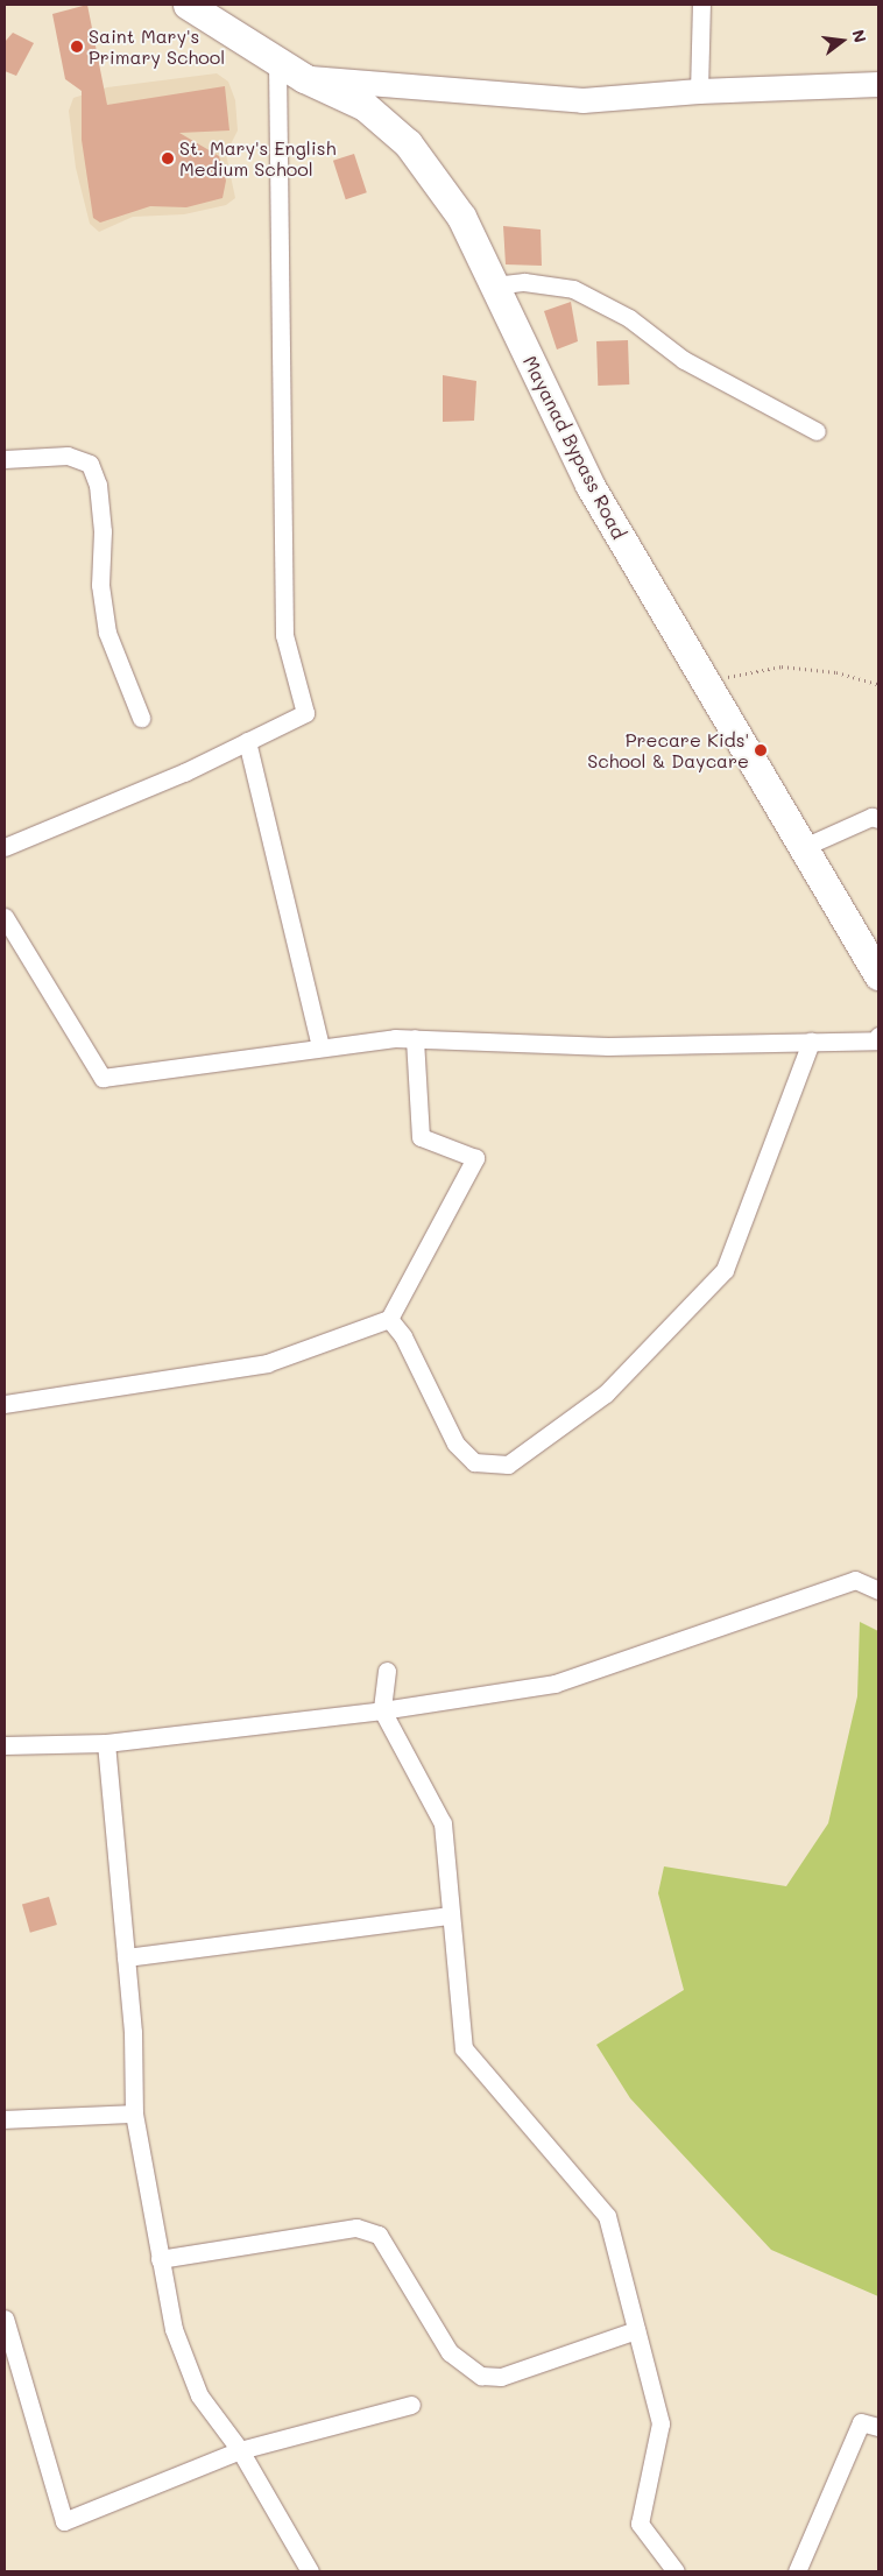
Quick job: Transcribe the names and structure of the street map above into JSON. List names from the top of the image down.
{
  "streets": {
    "main road": ["Mayanad Bypass Road"]
  },
  "places": ["Saint Mary's Primary School", "St. Mary's English Medium School", "Precare Kids' School & Daycare"],
  "north": "right"
}
